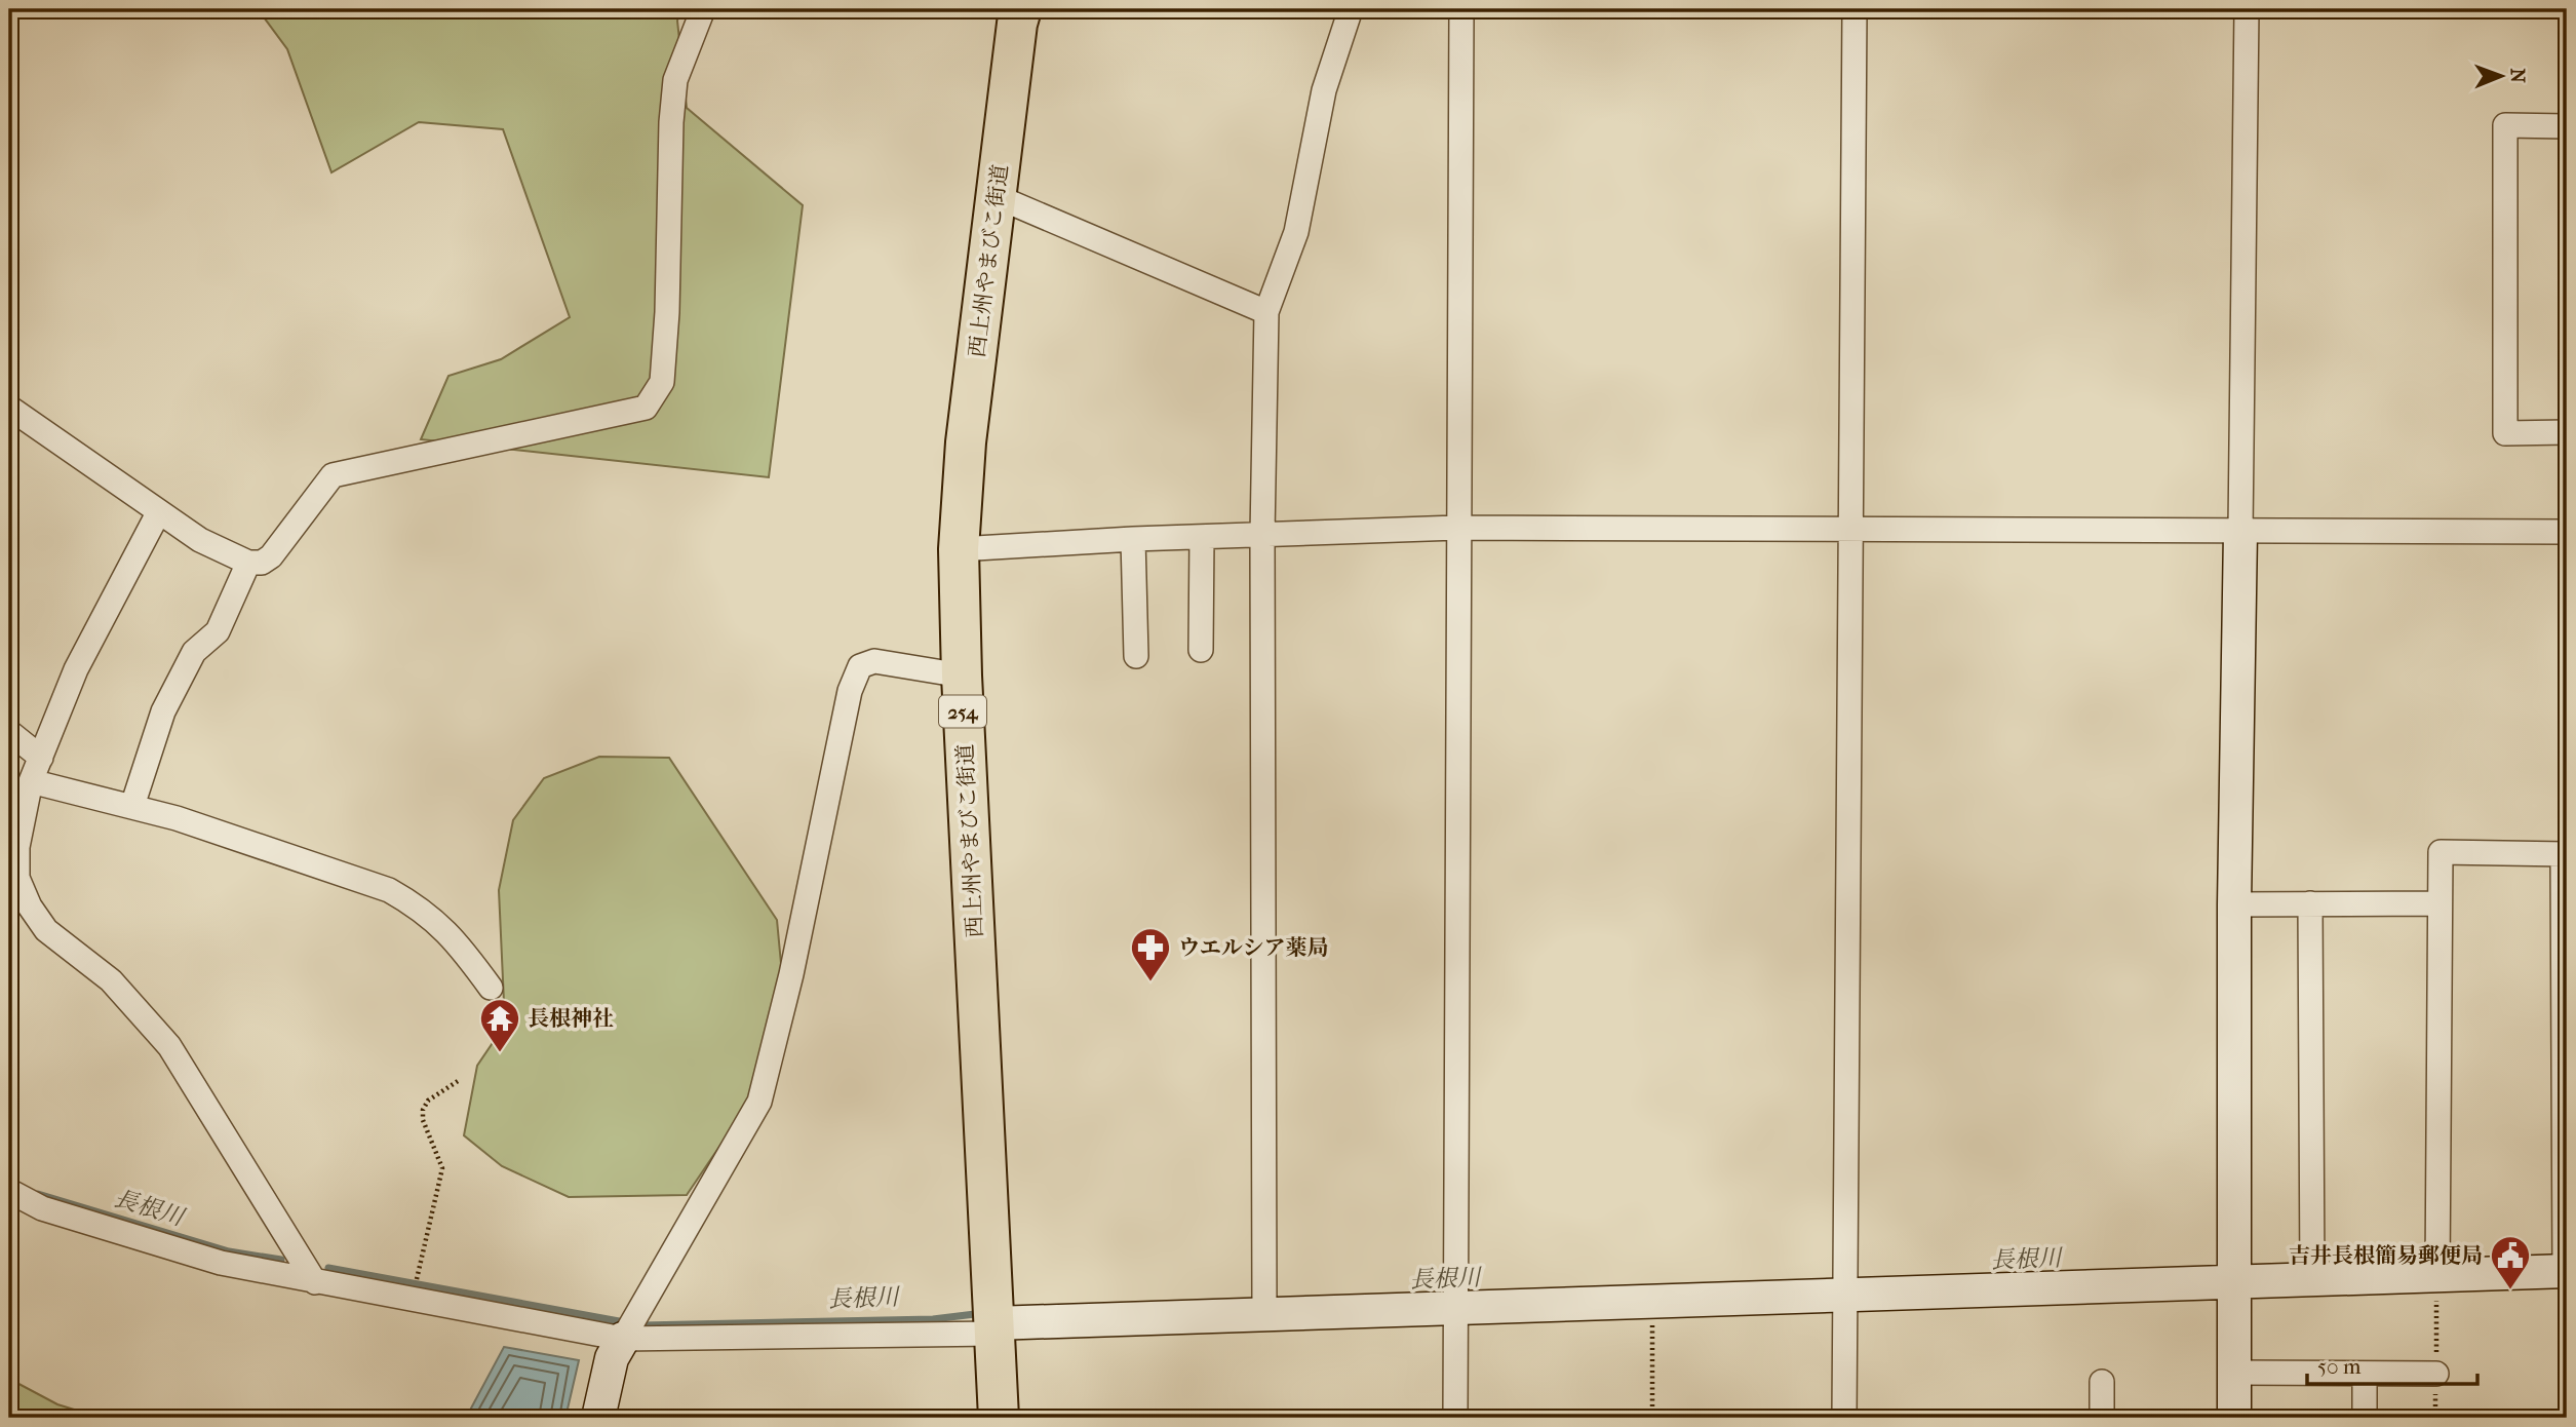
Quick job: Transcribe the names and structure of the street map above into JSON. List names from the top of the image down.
{
  "streets": {
    "highway": ["西上州やまびこ街道", "254"]
  },
  "water": ["長根川"],
  "places": {
    "pharmacy": ["ウエルシア薬局"],
    "temple": ["長根神社"],
    "public building": ["吉井長根簡易郵便局"]
  },
  "scale_bar": "50 m",
  "north": "right"
}
